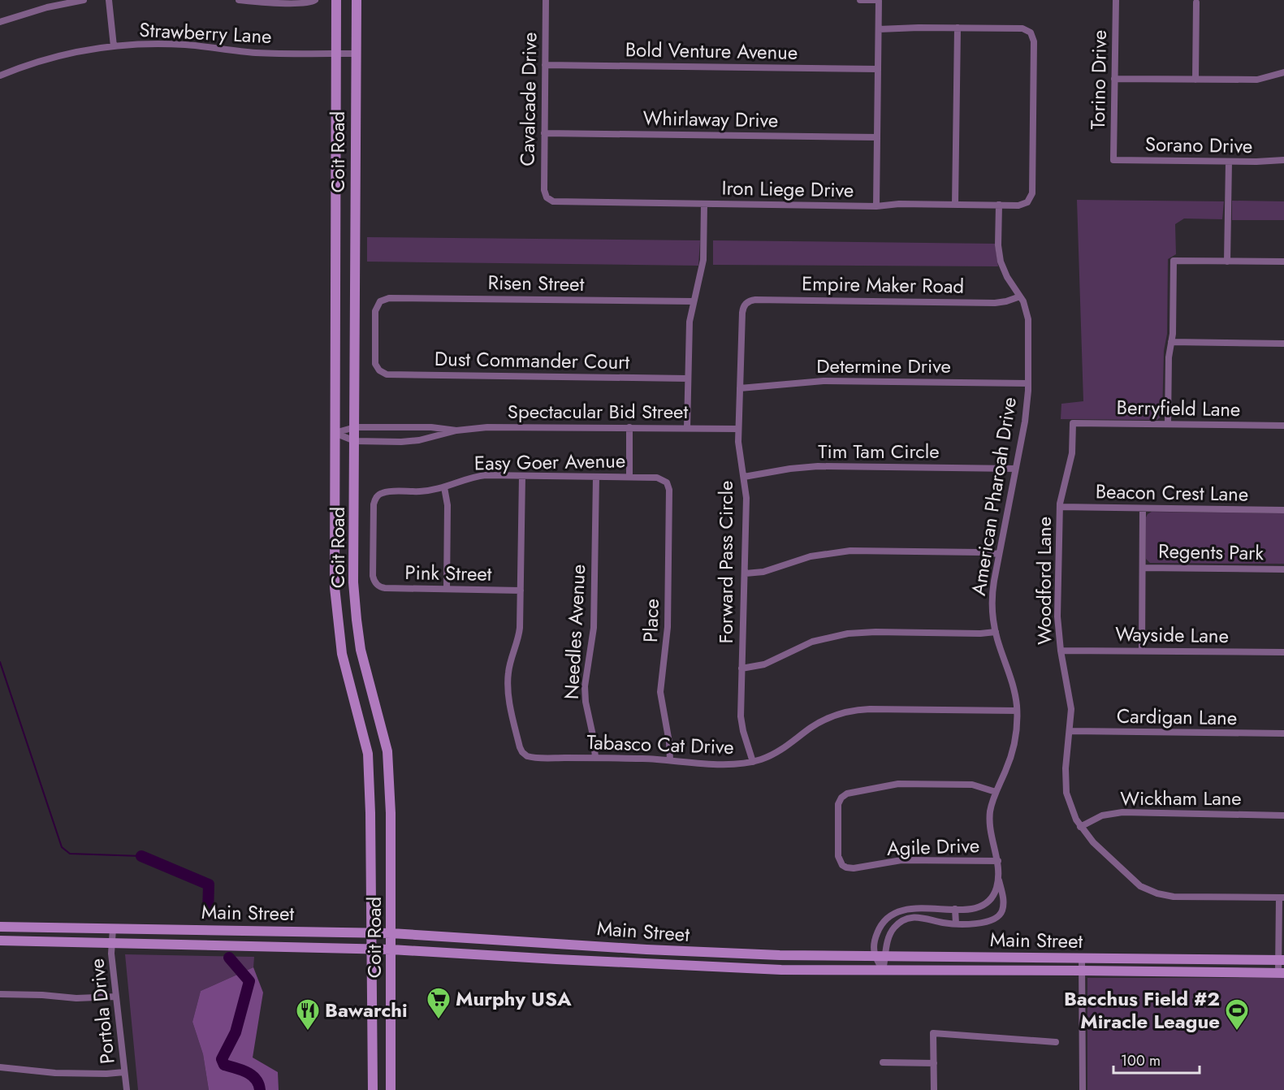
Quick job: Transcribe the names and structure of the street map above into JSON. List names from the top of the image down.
{
  "streets": {
    "main road": ["Coit Road", "Main Street"],
    "street": [
      "Strawberry Lane",
      "Bold Venture Avenue",
      "Torino Drive",
      "Cavalcade Drive",
      "Whirlaway Drive",
      "Sorano Drive",
      "Iron Liege Drive",
      "Risen Street",
      "Empire Maker Road",
      "Dust Commander Court",
      "Determine Drive",
      "Berryfield Lane",
      "Spectacular Bid Street",
      "Tim Tam Circle",
      "Easy Goer Avenue",
      "Beacon Crest Lane",
      "American Pharoah Drive",
      "Regents Park",
      "Forward Pass Circle",
      "Pink Street",
      "Woodford Lane",
      "Place",
      "Needles Avenue",
      "Wayside Lane",
      "Cardigan Lane",
      "Tabasco Cat Drive",
      "Wickham Lane",
      "Agile Drive",
      "Portola Drive"
    ]
  },
  "crossings": [
    ["Strawberry Lane", "Coit Road"],
    ["Bold Venture Avenue", "Cavalcade Drive"],
    ["Torino Drive", "Sorano Drive"],
    ["Cavalcade Drive", "Whirlaway Drive"],
    ["Cavalcade Drive", "Iron Liege Drive"],
    ["Coit Road", "Spectacular Bid Street"],
    ["Coit Road", "Main Street"],
    ["Iron Liege Drive", "American Pharoah Drive"],
    ["Risen Street", "Dust Commander Court"],
    ["Empire Maker Road", "American Pharoah Drive"],
    ["Empire Maker Road", "Forward Pass Circle"],
    ["Determine Drive", "American Pharoah Drive"],
    ["Determine Drive", "Forward Pass Circle"],
    ["Berryfield Lane", "Woodford Lane"],
    ["Spectacular Bid Street", "Forward Pass Circle"],
    ["Tim Tam Circle", "American Pharoah Drive"],
    ["Tim Tam Circle", "Forward Pass Circle"],
    ["Easy Goer Avenue", "Pink Street"],
    ["Easy Goer Avenue", "Place"],
    ["Easy Goer Avenue", "Needles Avenue"],
    ["Beacon Crest Lane", "Woodford Lane"],
    ["American Pharoah Drive", "Tabasco Cat Drive"],
    ["American Pharoah Drive", "Agile Drive"],
    ["American Pharoah Drive", "Main Street"],
    ["Forward Pass Circle", "Tabasco Cat Drive"],
    ["Pink Street", "Tabasco Cat Drive"],
    ["Woodford Lane", "Wayside Lane"],
    ["Woodford Lane", "Cardigan Lane"],
    ["Woodford Lane", "Wickham Lane"],
    ["Place", "Tabasco Cat Drive"],
    ["Needles Avenue", "Tabasco Cat Drive"],
    ["Main Street", "Portola Drive"]
  ],
  "places": {
    "supermarket": ["Murphy USA"],
    "restaurant": ["Bawarchi"],
    "sports": ["Bacchus Field #2 Miracle League"]
  },
  "scale_bar": "100 m"
}
